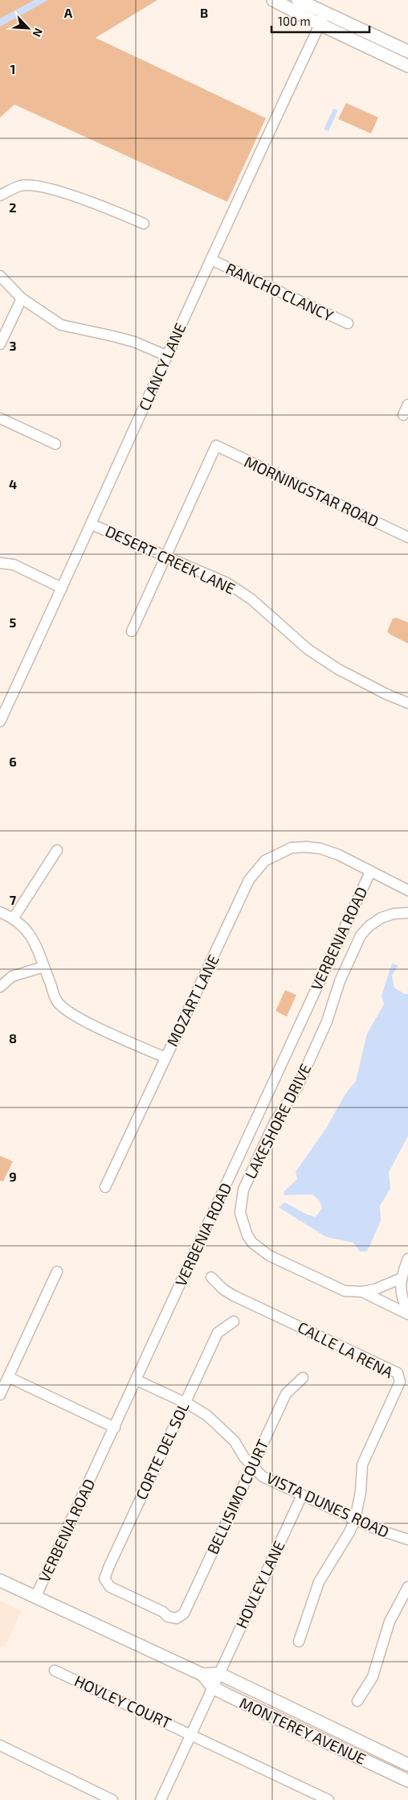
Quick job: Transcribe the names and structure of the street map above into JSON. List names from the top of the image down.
{
  "streets": {
    "main road": ["MONTEREY AVENUE"],
    "street": [
      "RANCHO CLANCY",
      "CLANCY LANE",
      "MORNINGSTAR ROAD",
      "DESERT CREEK LANE",
      "VERBENIA ROAD",
      "MOZART LANE",
      "LAKESHORE DRIVE",
      "CALLE LA RENA",
      "CORTE DEL SOL",
      "BELLISIMO COURT",
      "VISTA DUNES ROAD",
      "HOVLEY LANE",
      "HOVLEY COURT"
    ]
  },
  "crossings": [
    ["RANCHO CLANCY", "CLANCY LANE"],
    ["CLANCY LANE", "DESERT CREEK LANE"],
    ["MORNINGSTAR ROAD", "DESERT CREEK LANE"],
    ["VERBENIA ROAD", "MOZART LANE"],
    ["VERBENIA ROAD", "VISTA DUNES ROAD"],
    ["VERBENIA ROAD", "MONTEREY AVENUE"],
    ["CALLE LA RENA", "VISTA DUNES ROAD"],
    ["CORTE DEL SOL", "BELLISIMO COURT"],
    ["CORTE DEL SOL", "VISTA DUNES ROAD"],
    ["BELLISIMO COURT", "VISTA DUNES ROAD"],
    ["VISTA DUNES ROAD", "HOVLEY LANE"],
    ["HOVLEY LANE", "HOVLEY COURT"],
    ["HOVLEY LANE", "MONTEREY AVENUE"]
  ],
  "scale_bar": "100 m",
  "north": "bottom right",
  "grid": {
    "columns": ["A", "B"],
    "rows": [
      "1",
      "2",
      "3",
      "4",
      "5",
      "6",
      "7",
      "8",
      "9"
    ]
  }
}
